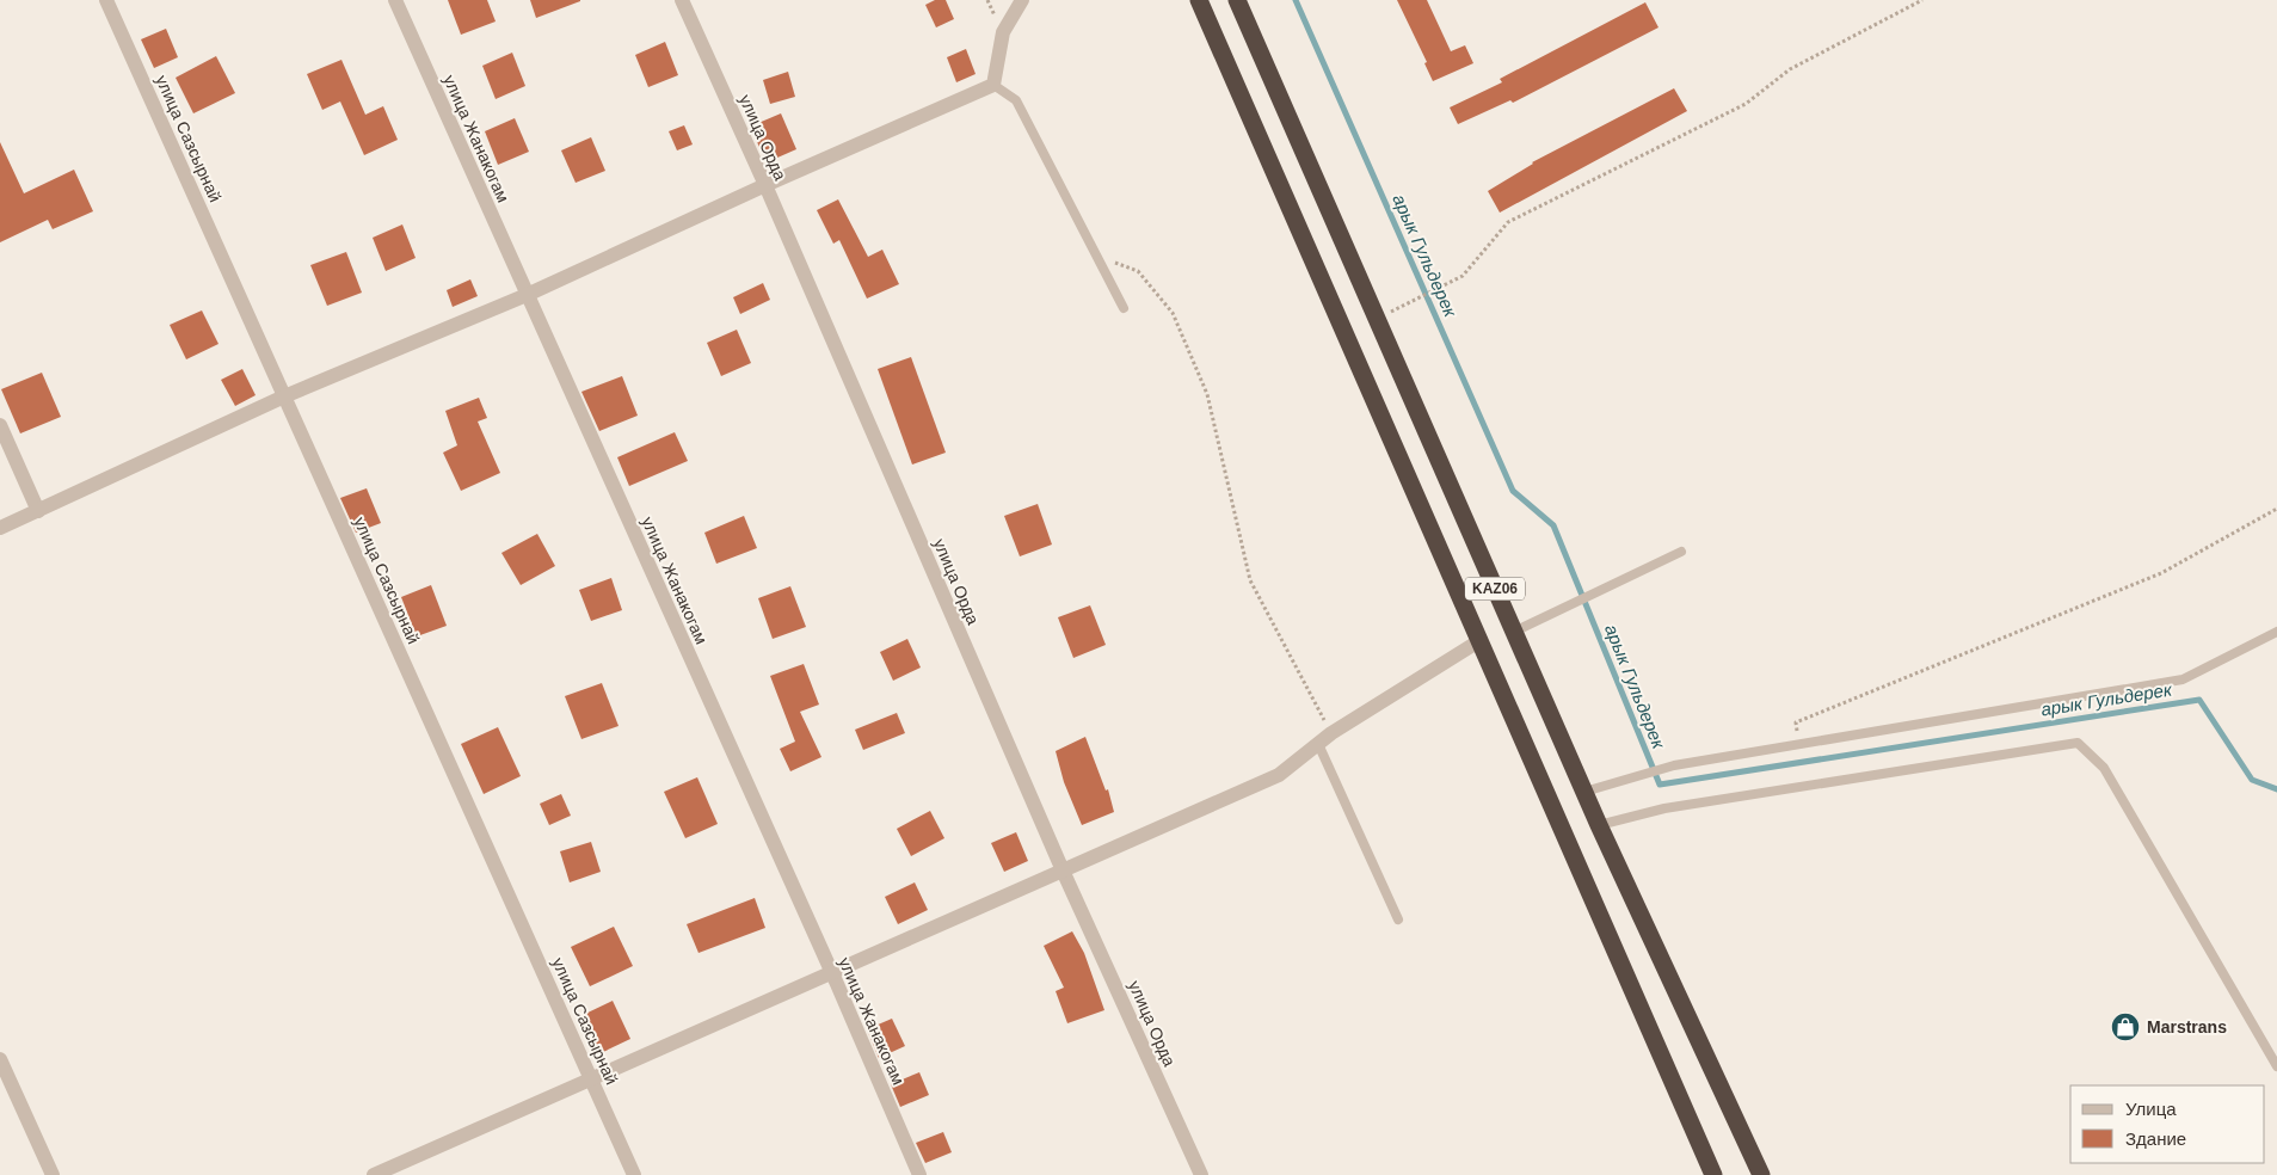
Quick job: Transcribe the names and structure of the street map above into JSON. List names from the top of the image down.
{
  "streets": {
    "highway": ["KАZ06"],
    "street": ["улица Орда", "улица Сазсырнай", "улица Жанакогам"]
  },
  "water": ["арык Гульдерек"],
  "places": {
    "shop": ["Marstrans"]
  },
  "legend": ["Улица", "Здание"]
}
